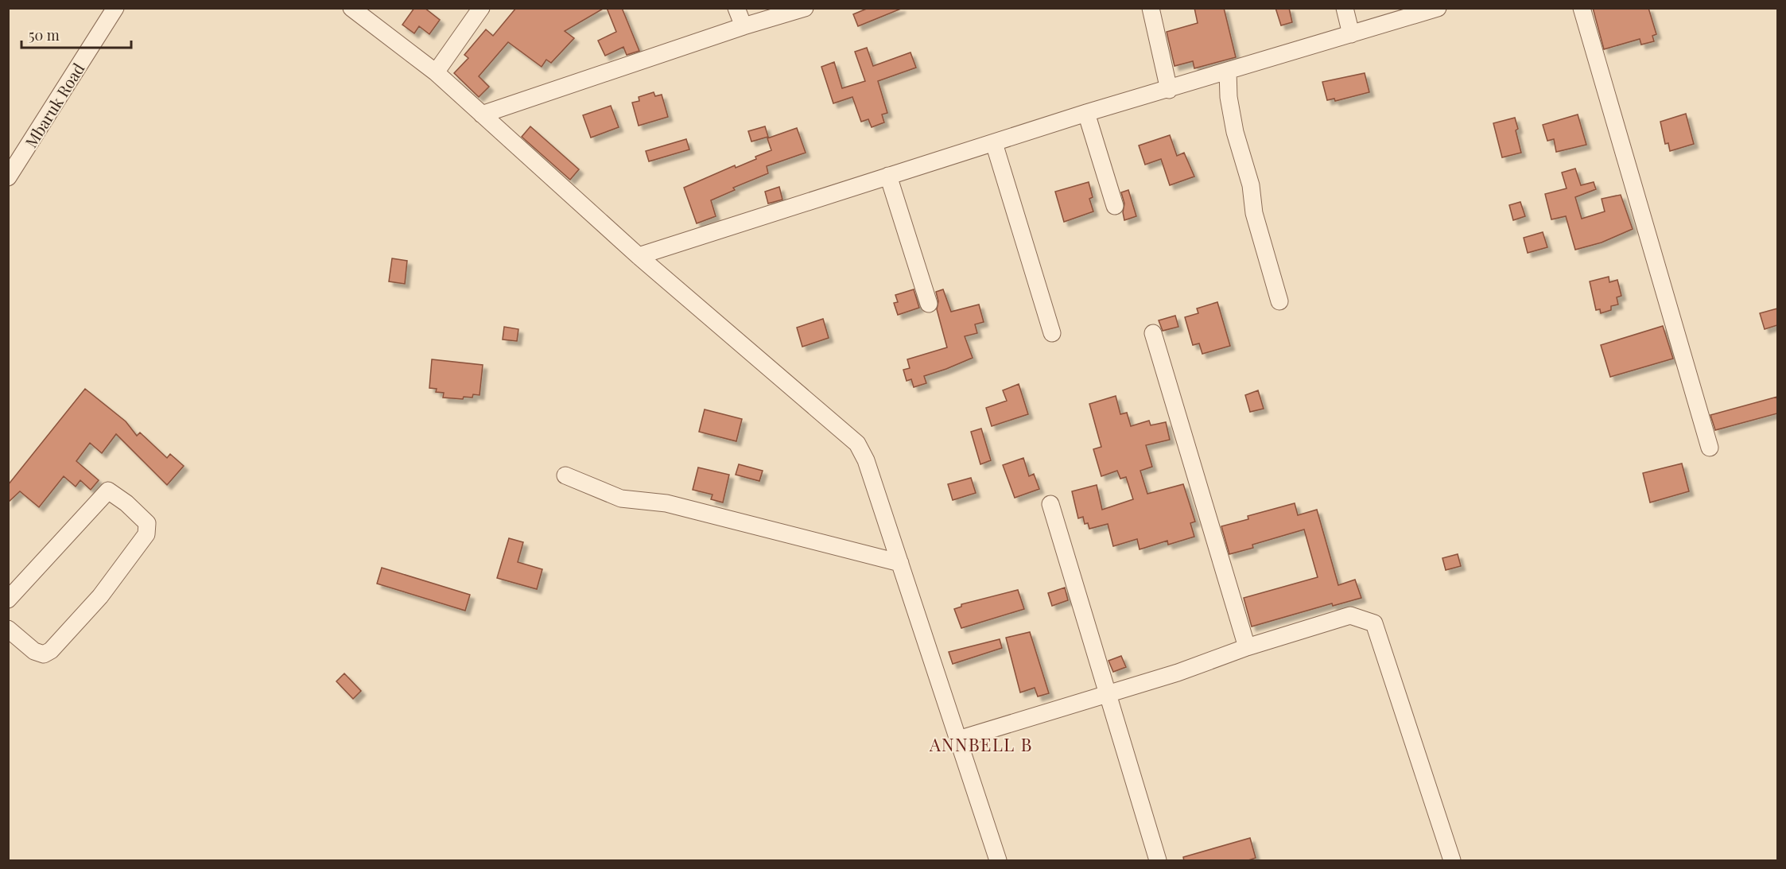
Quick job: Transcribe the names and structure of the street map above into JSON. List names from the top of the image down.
{
  "streets": {
    "street": ["Mbaruk Road"]
  },
  "districts": ["ANNBELL B"],
  "scale_bar": "50 m"
}
